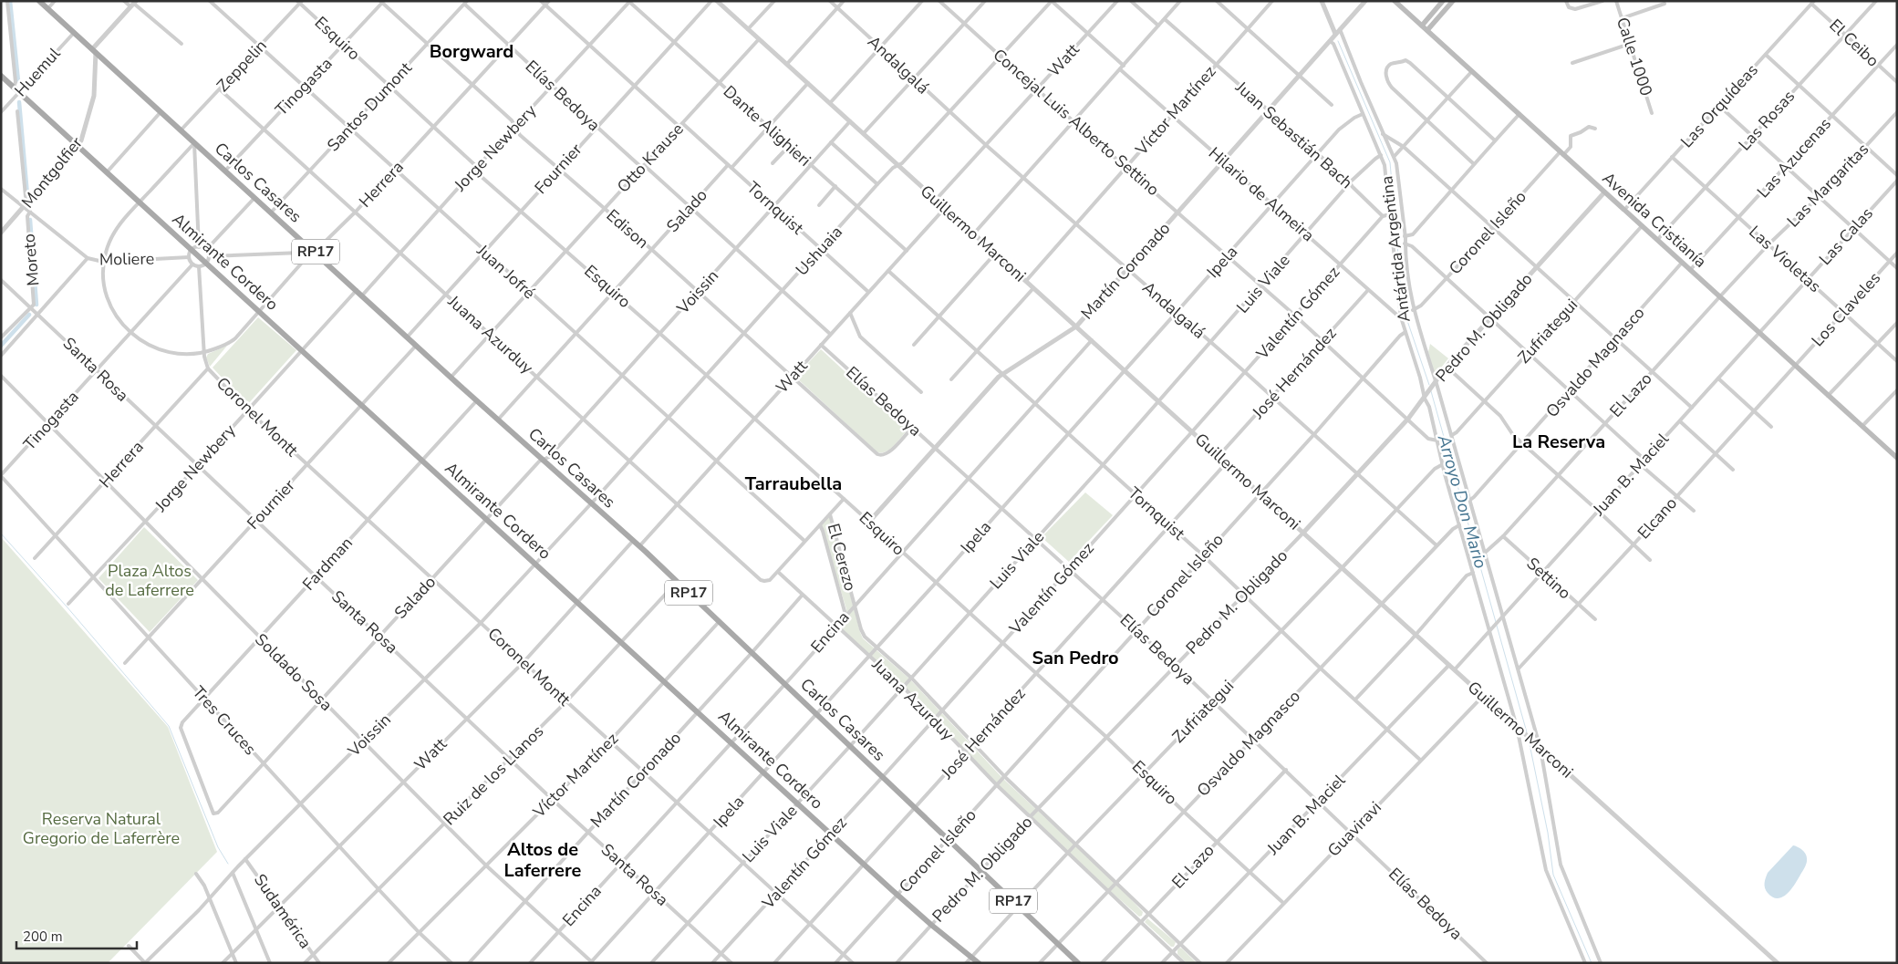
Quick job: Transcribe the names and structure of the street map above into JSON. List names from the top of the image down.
{
  "streets": {
    "main road": [
      "Carlos Casares",
      "Avenida Cristianía",
      "RP17",
      "Almirante Cordero"
    ],
    "street": [
      "Esquiro",
      "El Ceibo",
      "Calle 1000",
      "Watt",
      "Andalgalá",
      "Zeppelin",
      "Huemul",
      "Tinogasta",
      "Elías Bedoya",
      "Las Orquídeas",
      "Santos Dumont",
      "Víctor Martínez",
      "Las Rosas",
      "Concejal Luis Alberto Settino",
      "Dante Alighieri",
      "Juan Sebastián Bach",
      "Jorge Newbery",
      "Otto Krause",
      "Las Azucenas",
      "Fournier",
      "Montgolfier",
      "Herrera",
      "Las Margaritas",
      "Hilario de Almeira",
      "Tornquist",
      "Salado",
      "Edison",
      "Coronel Isleño",
      "Guillermo Marconi",
      "Las Calas",
      "Antártida Argentina",
      "Ushuaia",
      "Moliere",
      "Las Violetas",
      "Moreto",
      "Ipela",
      "Martín Coronado",
      "Juan Jofré",
      "Luis Viale",
      "Voissin",
      "Los Claveles",
      "Valentín Gómez",
      "Pedro M. Obligado",
      "Zufriategui",
      "Juana Azurduy",
      "Osvaldo Magnasco",
      "Santa Rosa",
      "José Hernández",
      "El Lazo",
      "Coronel Montt",
      "Juan B. Maciel",
      "Elcano",
      "El Cerezo",
      "Fardman",
      "Settino",
      "Encina",
      "Soldado Sosa",
      "Tres Cruces",
      "Ruiz de los Llanos",
      "Guaviravi",
      "Sudamérica"
    ]
  },
  "crossings": [
    ["Esquiro", "Watt"],
    ["Esquiro", "Zeppelin"],
    ["Esquiro", "Tinogasta"],
    ["Esquiro", "Santos Dumont"],
    ["Esquiro", "Jorge Newbery"],
    ["Esquiro", "Otto Krause"],
    ["Esquiro", "Fournier"],
    ["Esquiro", "Herrera"],
    ["Esquiro", "Salado"],
    ["Esquiro", "Coronel Isleño"],
    ["Esquiro", "Ushuaia"],
    ["Esquiro", "Ipela"],
    ["Esquiro", "Martín Coronado"],
    ["Esquiro", "Luis Viale"],
    ["Esquiro", "Voissin"],
    ["Esquiro", "Valentín Gómez"],
    ["Esquiro", "Pedro M. Obligado"],
    ["Esquiro", "Zufriategui"],
    ["Esquiro", "Osvaldo Magnasco"],
    ["Esquiro", "José Hernández"],
    ["Esquiro", "El Lazo"],
    ["Esquiro", "Juan B. Maciel"],
    ["Esquiro", "Encina"],
    ["Esquiro", "Guaviravi"],
    ["El Ceibo", "Las Orquídeas"],
    ["El Ceibo", "Las Rosas"],
    ["El Ceibo", "Las Azucenas"],
    ["Watt", "Andalgalá"],
    ["Watt", "Elías Bedoya"],
    ["Watt", "Concejal Luis Alberto Settino"],
    ["Watt", "Dante Alighieri"],
    ["Watt", "Carlos Casares"],
    ["Watt", "Hilario de Almeira"],
    ["Watt", "Tornquist"],
    ["Watt", "Edison"],
    ["Watt", "Guillermo Marconi"],
    ["Watt", "Almirante Cordero"],
    ["Watt", "Juan Jofré"],
    ["Watt", "Juana Azurduy"],
    ["Watt", "Santa Rosa"],
    ["Watt", "Coronel Montt"],
    ["Watt", "Soldado Sosa"],
    ["Watt", "Tres Cruces"],
    ["Watt", "Sudamérica"],
    ["Andalgalá", "Víctor Martínez"],
    ["Andalgalá", "Coronel Isleño"],
    ["Andalgalá", "Ushuaia"],
    ["Andalgalá", "Ipela"],
    ["Andalgalá", "Martín Coronado"],
    ["Andalgalá", "Luis Viale"],
    ["Andalgalá", "Valentín Gómez"],
    ["Andalgalá", "Pedro M. Obligado"],
    ["Andalgalá", "Zufriategui"],
    ["Andalgalá", "Osvaldo Magnasco"],
    ["Andalgalá", "José Hernández"],
    ["Zeppelin", "Carlos Casares"],
    ["Zeppelin", "Juan Jofré"],
    ["Zeppelin", "Juana Azurduy"],
    ["Huemul", "Carlos Casares"],
    ["Huemul", "Almirante Cordero"],
    ["Tinogasta", "Carlos Casares"],
    ["Tinogasta", "Edison"],
    ["Tinogasta", "Juan Jofré"],
    ["Tinogasta", "Juana Azurduy"],
    ["Tinogasta", "Santa Rosa"],
    ["Tinogasta", "Soldado Sosa"],
    ["Tinogasta", "Tres Cruces"],
    ["Elías Bedoya", "Santos Dumont"],
    ["Elías Bedoya", "Jorge Newbery"],
    ["Elías Bedoya", "Otto Krause"],
    ["Elías Bedoya", "Fournier"],
    ["Elías Bedoya", "Herrera"],
    ["Elías Bedoya", "Salado"],
    ["Elías Bedoya", "Edison"],
    ["Elías Bedoya", "Coronel Isleño"],
    ["Elías Bedoya", "Ushuaia"],
    ["Elías Bedoya", "Ipela"],
    ["Elías Bedoya", "Martín Coronado"],
    ["Elías Bedoya", "Luis Viale"],
    ["Elías Bedoya", "Voissin"],
    ["Elías Bedoya", "Valentín Gómez"],
    ["Elías Bedoya", "Pedro M. Obligado"],
    ["Elías Bedoya", "Zufriategui"],
    ["Elías Bedoya", "Osvaldo Magnasco"],
    ["Elías Bedoya", "José Hernández"],
    ["Elías Bedoya", "El Lazo"],
    ["Elías Bedoya", "Juan B. Maciel"],
    ["Elías Bedoya", "Encina"],
    ["Elías Bedoya", "Guaviravi"],
    ["Las Orquídeas", "Avenida Cristianía"],
    ["Las Orquídeas", "Las Violetas"],
    ["Santos Dumont", "Carlos Casares"],
    ["Santos Dumont", "Edison"],
    ["Santos Dumont", "Juan Jofré"],
    ["Santos Dumont", "Juana Azurduy"],
    ["Víctor Martínez", "Concejal Luis Alberto Settino"],
    ["Víctor Martínez", "Juan Sebastián Bach"],
    ["Víctor Martínez", "Carlos Casares"],
    ["Víctor Martínez", "Hilario de Almeira"],
    ["Víctor Martínez", "Guillermo Marconi"],
    ["Víctor Martínez", "Almirante Cordero"],
    ["Víctor Martínez", "Santa Rosa"],
    ["Víctor Martínez", "Coronel Montt"],
    ["Víctor Martínez", "Soldado Sosa"],
    ["Víctor Martínez", "Tres Cruces"],
    ["Las Rosas", "Avenida Cristianía"],
    ["Las Rosas", "Las Violetas"],
    ["Concejal Luis Alberto Settino", "Coronel Isleño"],
    ["Concejal Luis Alberto Settino", "Antártida Argentina"],
    ["Concejal Luis Alberto Settino", "Ushuaia"],
    ["Concejal Luis Alberto Settino", "Ipela"],
    ["Concejal Luis Alberto Settino", "Martín Coronado"],
    ["Concejal Luis Alberto Settino", "Luis Viale"],
    ["Concejal Luis Alberto Settino", "Valentín Gómez"],
    ["Concejal Luis Alberto Settino", "Pedro M. Obligado"],
    ["Concejal Luis Alberto Settino", "José Hernández"],
    ["Dante Alighieri", "Jorge Newbery"],
    ["Dante Alighieri", "Otto Krause"],
    ["Dante Alighieri", "Fournier"],
    ["Dante Alighieri", "Ushuaia"],
    ["Dante Alighieri", "Voissin"],
    ["Juan Sebastián Bach", "Ipela"],
    ["Juan Sebastián Bach", "Martín Coronado"],
    ["Juan Sebastián Bach", "Luis Viale"],
    ["Juan Sebastián Bach", "Valentín Gómez"],
    ["Jorge Newbery", "Carlos Casares"],
    ["Jorge Newbery", "Tornquist"],
    ["Jorge Newbery", "Edison"],
    ["Jorge Newbery", "Almirante Cordero"],
    ["Jorge Newbery", "Juan Jofré"],
    ["Jorge Newbery", "Juana Azurduy"],
    ["Jorge Newbery", "Santa Rosa"],
    ["Jorge Newbery", "Coronel Montt"],
    ["Jorge Newbery", "Soldado Sosa"],
    ["Jorge Newbery", "Tres Cruces"],
    ["Otto Krause", "Carlos Casares"],
    ["Otto Krause", "Tornquist"],
    ["Otto Krause", "Edison"],
    ["Otto Krause", "Guillermo Marconi"],
    ["Otto Krause", "Juan Jofré"],
    ["Otto Krause", "Juana Azurduy"],
    ["Las Azucenas", "Avenida Cristianía"],
    ["Las Azucenas", "Las Violetas"],
    ["Fournier", "Carlos Casares"],
    ["Fournier", "Tornquist"],
    ["Fournier", "Edison"],
    ["Fournier", "Almirante Cordero"],
    ["Fournier", "Juan Jofré"],
    ["Fournier", "Juana Azurduy"],
    ["Fournier", "Santa Rosa"],
    ["Fournier", "Coronel Montt"],
    ["Fournier", "Soldado Sosa"],
    ["Fournier", "Tres Cruces"],
    ["Montgolfier", "Carlos Casares"],
    ["Montgolfier", "Almirante Cordero"],
    ["Carlos Casares", "Herrera"],
    ["Carlos Casares", "Salado"],
    ["Carlos Casares", "Coronel Isleño"],
    ["Carlos Casares", "Ushuaia"],
    ["Carlos Casares", "Ipela"],
    ["Carlos Casares", "Martín Coronado"],
    ["Carlos Casares", "Luis Viale"],
    ["Carlos Casares", "Voissin"],
    ["Carlos Casares", "Valentín Gómez"],
    ["Carlos Casares", "Pedro M. Obligado"],
    ["Carlos Casares", "Zufriategui"],
    ["Carlos Casares", "Osvaldo Magnasco"],
    ["Carlos Casares", "José Hernández"],
    ["Carlos Casares", "Fardman"],
    ["Carlos Casares", "Encina"],
    ["Carlos Casares", "Ruiz de los Llanos"],
    ["Herrera", "Tornquist"],
    ["Herrera", "Edison"],
    ["Herrera", "Almirante Cordero"],
    ["Herrera", "Juan Jofré"],
    ["Herrera", "Juana Azurduy"],
    ["Herrera", "Santa Rosa"],
    ["Herrera", "Coronel Montt"],
    ["Herrera", "Soldado Sosa"],
    ["Herrera", "Tres Cruces"],
    ["Las Margaritas", "Avenida Cristianía"],
    ["Las Margaritas", "Las Violetas"],
    ["Las Margaritas", "El Lazo"],
    ["Hilario de Almeira", "Antártida Argentina"],
    ["Hilario de Almeira", "Ushuaia"],
    ["Hilario de Almeira", "Ipela"],
    ["Hilario de Almeira", "Martín Coronado"],
    ["Hilario de Almeira", "Luis Viale"],
    ["Hilario de Almeira", "Valentín Gómez"],
    ["Hilario de Almeira", "José Hernández"],
    ["Tornquist", "Salado"],
    ["Tornquist", "Coronel Isleño"],
    ["Tornquist", "Ushuaia"],
    ["Tornquist", "Ipela"],
    ["Tornquist", "Martín Coronado"],
    ["Tornquist", "Luis Viale"],
    ["Tornquist", "Voissin"],
    ["Tornquist", "Valentín Gómez"],
    ["Tornquist", "Pedro M. Obligado"],
    ["Tornquist", "Zufriategui"],
    ["Tornquist", "Osvaldo Magnasco"],
    ["Tornquist", "José Hernández"],
    ["Tornquist", "Juan B. Maciel"],
    ["Tornquist", "Encina"],
    ["Tornquist", "Guaviravi"],
    ["Salado", "Edison"],
    ["Salado", "Almirante Cordero"],
    ["Salado", "Juan Jofré"],
    ["Salado", "Voissin"],
    ["Salado", "Juana Azurduy"],
    ["Salado", "Santa Rosa"],
    ["Salado", "Coronel Montt"],
    ["Salado", "Fardman"],
    ["Salado", "Soldado Sosa"],
    ["Salado", "Tres Cruces"],
    ["Avenida Cristianía", "Coronel Isleño"],
    ["Avenida Cristianía", "Las Calas"],
    ["Avenida Cristianía", "Los Claveles"],
    ["Avenida Cristianía", "Pedro M. Obligado"],
    ["Avenida Cristianía", "Zufriategui"],
    ["Avenida Cristianía", "Osvaldo Magnasco"],
    ["Avenida Cristianía", "El Lazo"],
    ["Avenida Cristianía", "Juan B. Maciel"],
    ["Avenida Cristianía", "Elcano"],
    ["Edison", "Ushuaia"],
    ["Edison", "Voissin"],
    ["Coronel Isleño", "Guillermo Marconi"],
    ["Coronel Isleño", "Antártida Argentina"],
    ["Coronel Isleño", "Almirante Cordero"],
    ["Coronel Isleño", "Juana Azurduy"],
    ["Coronel Isleño", "Coronel Montt"],
    ["Guillermo Marconi", "Antártida Argentina"],
    ["Guillermo Marconi", "Ushuaia"],
    ["Guillermo Marconi", "Ipela"],
    ["Guillermo Marconi", "Martín Coronado"],
    ["Guillermo Marconi", "Luis Viale"],
    ["Guillermo Marconi", "Voissin"],
    ["Guillermo Marconi", "Valentín Gómez"],
    ["Guillermo Marconi", "Pedro M. Obligado"],
    ["Guillermo Marconi", "Zufriategui"],
    ["Guillermo Marconi", "Osvaldo Magnasco"],
    ["Guillermo Marconi", "José Hernández"],
    ["Guillermo Marconi", "Juan B. Maciel"],
    ["Guillermo Marconi", "Encina"],
    ["Guillermo Marconi", "Guaviravi"],
    ["Las Calas", "Las Violetas"],
    ["Las Calas", "Juan B. Maciel"],
    ["Antártida Argentina", "Ipela"],
    ["Antártida Argentina", "Martín Coronado"],
    ["Antártida Argentina", "Luis Viale"],
    ["Antártida Argentina", "Pedro M. Obligado"],
    ["Antártida Argentina", "Zufriategui"],
    ["Antártida Argentina", "Osvaldo Magnasco"],
    ["Antártida Argentina", "El Lazo"],
    ["Antártida Argentina", "Juan B. Maciel"],
    ["Antártida Argentina", "Elcano"],
    ["Ushuaia", "Juan Jofré"],
    ["Ushuaia", "Voissin"],
    ["Ushuaia", "Juana Azurduy"],
    ["Moliere", "Santa Rosa"],
    ["Las Violetas", "Los Claveles"],
    ["Moreto", "Santa Rosa"],
    ["Almirante Cordero", "Ipela"],
    ["Almirante Cordero", "Martín Coronado"],
    ["Almirante Cordero", "Luis Viale"],
    ["Almirante Cordero", "Voissin"],
    ["Almirante Cordero", "Valentín Gómez"],
    ["Almirante Cordero", "Pedro M. Obligado"],
    ["Almirante Cordero", "Zufriategui"],
    ["Almirante Cordero", "José Hernández"],
    ["Almirante Cordero", "Fardman"],
    ["Almirante Cordero", "Encina"],
    ["Almirante Cordero", "Ruiz de los Llanos"],
    ["Ipela", "Juana Azurduy"],
    ["Ipela", "Santa Rosa"],
    ["Ipela", "Coronel Montt"],
    ["Ipela", "El Cerezo"],
    ["Ipela", "Soldado Sosa"],
    ["Martín Coronado", "Juana Azurduy"],
    ["Martín Coronado", "Santa Rosa"],
    ["Martín Coronado", "Coronel Montt"],
    ["Martín Coronado", "Soldado Sosa"],
    ["Juan Jofré", "Voissin"],
    ["Luis Viale", "Juana Azurduy"],
    ["Luis Viale", "Santa Rosa"],
    ["Luis Viale", "Coronel Montt"],
    ["Voissin", "Juana Azurduy"],
    ["Voissin", "Santa Rosa"],
    ["Voissin", "Coronel Montt"],
    ["Voissin", "Soldado Sosa"],
    ["Voissin", "Tres Cruces"],
    ["Voissin", "Sudamérica"],
    ["Los Claveles", "Elcano"],
    ["Valentín Gómez", "Juana Azurduy"],
    ["Valentín Gómez", "Santa Rosa"],
    ["Valentín Gómez", "Coronel Montt"],
    ["Pedro M. Obligado", "Juana Azurduy"],
    ["Zufriategui", "Juana Azurduy"],
    ["Juana Azurduy", "Osvaldo Magnasco"],
    ["Juana Azurduy", "José Hernández"],
    ["Juana Azurduy", "El Lazo"],
    ["Juana Azurduy", "Juan B. Maciel"],
    ["Juana Azurduy", "El Cerezo"],
    ["Juana Azurduy", "Encina"],
    ["Santa Rosa", "Fardman"],
    ["Santa Rosa", "Encina"],
    ["Santa Rosa", "Ruiz de los Llanos"],
    ["José Hernández", "Coronel Montt"],
    ["El Lazo", "Settino"],
    ["Coronel Montt", "Fardman"],
    ["Coronel Montt", "Encina"],
    ["Coronel Montt", "Ruiz de los Llanos"],
    ["Juan B. Maciel", "Settino"],
    ["Elcano", "Settino"],
    ["El Cerezo", "Encina"],
    ["Fardman", "Soldado Sosa"],
    ["Fardman", "Tres Cruces"],
    ["Encina", "Soldado Sosa"],
    ["Soldado Sosa", "Ruiz de los Llanos"],
    ["Tres Cruces", "Ruiz de los Llanos"],
    ["Ruiz de los Llanos", "Sudamérica"]
  ],
  "districts": [
    "Borgward",
    "La Reserva",
    "Tarraubella",
    "San Pedro",
    "Altos de Laferrere"
  ],
  "water": ["Arroyo Don Mario"],
  "parks": ["Plaza Altos de Laferrere", "Reserva Natural Gregorio de Laferrère"],
  "scale_bar": "200 m"
}
